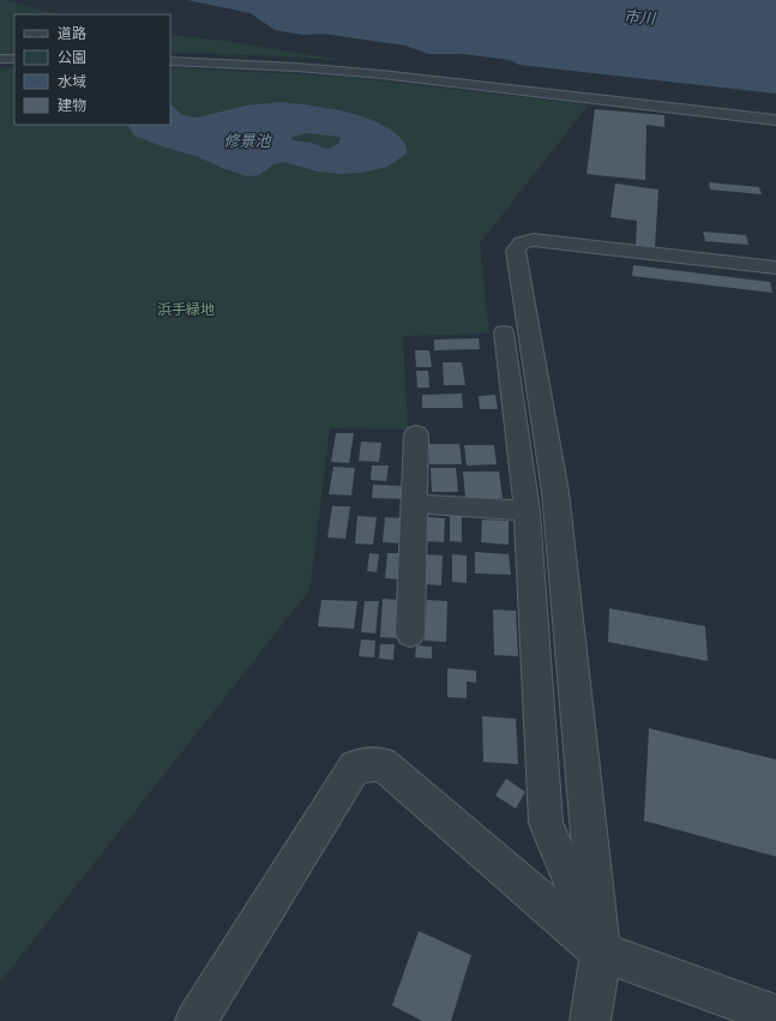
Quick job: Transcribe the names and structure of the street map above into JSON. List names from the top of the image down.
{
  "water": ["市川", "修景池"],
  "parks": ["浜手緑地"],
  "legend": [
    "道路",
    "公園",
    "水域",
    "建物"
  ]
}
